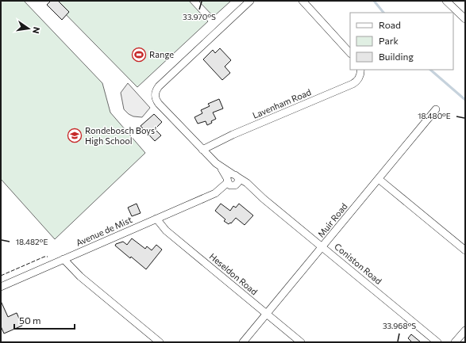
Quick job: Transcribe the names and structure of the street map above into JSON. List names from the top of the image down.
{
  "streets": {
    "street": [
      "Lavenham Road",
      "Muir Road",
      "Avenue de Mist",
      "Coniston Road",
      "Heseldon Road"
    ]
  },
  "crossings": [
    ["Lavenham Road", "Coniston Road"],
    ["Muir Road", "Coniston Road"],
    ["Muir Road", "Heseldon Road"],
    ["Avenue de Mist", "Coniston Road"],
    ["Avenue de Mist", "Heseldon Road"]
  ],
  "places": {
    "sports": ["Range"],
    "school or university": ["Rondebosch Boys' High School"]
  },
  "legend": ["Road", "Park", "Building"],
  "scale_bar": "50 m",
  "north": "right",
  "coordinates": [
    "33.970°S",
    "18.480°E",
    "18.482°E",
    "33.968°S"
  ]
}
